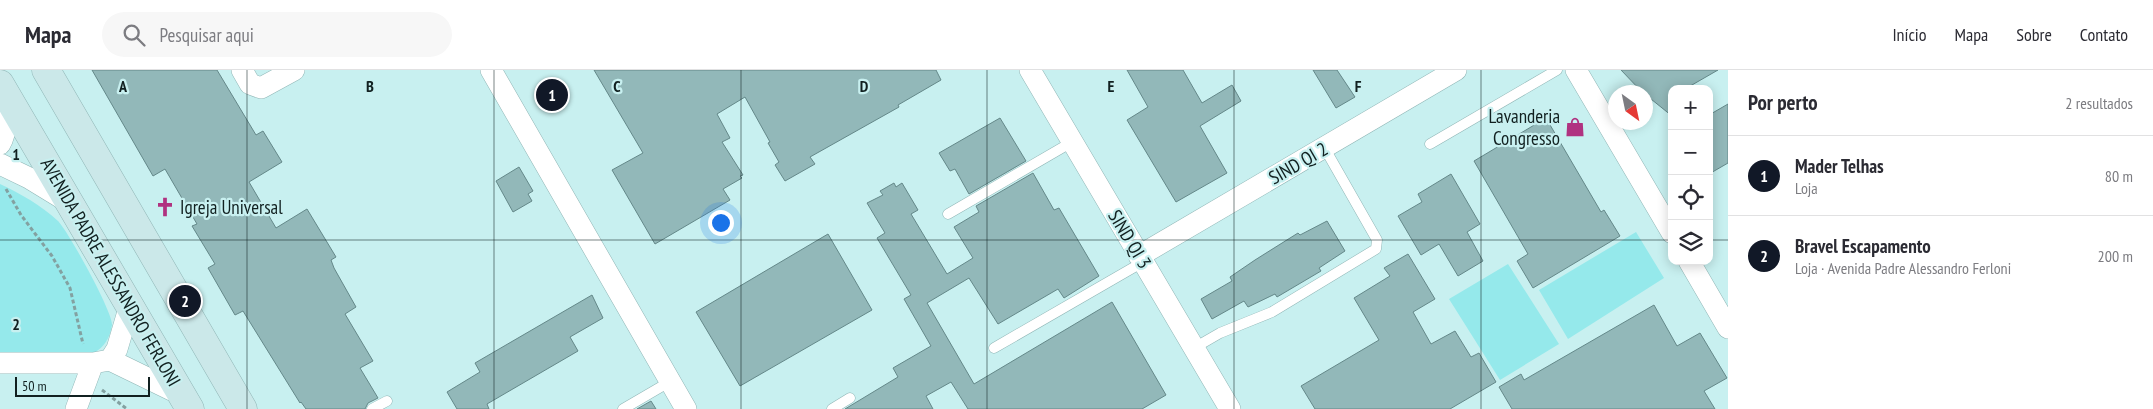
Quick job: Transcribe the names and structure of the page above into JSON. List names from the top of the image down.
{
  "streets": {
    "main road": ["AVENIDA PADRE ALESSANDRO FERLONI"],
    "street": ["SIND QI 2", "SIND QI 3"]
  },
  "crossings": [
    ["SIND QI 2", "SIND QI 3"]
  ],
  "places": {
    "shop": ["Lavanderia Congresso"],
    "church": ["Igreja Universal"]
  },
  "scale_bar": "50 m",
  "north": "bottom right",
  "page": {
    "header": "Mapa",
    "search": "Pesquisar aqui",
    "nav": [
      "Início",
      "Mapa",
      "Sobre",
      "Contato"
    ],
    "heading": ["Por perto", "2 resultados"],
    "pins": ["1", "2"],
    "map_buttons": ["+", "−"],
    "list": [
      {
        "mark": "1",
        "name": "Mader Telhas",
        "note": "Loja",
        "value": "80 m"
      },
      {
        "mark": "2",
        "name": "Bravel Escapamento",
        "note": "Loja · Avenida Padre Alessandro Ferloni",
        "value": "200 m"
      }
    ],
    "scale": "50 m"
  },
  "grid": {
    "columns": [
      "A",
      "B",
      "C",
      "D",
      "E",
      "F"
    ],
    "rows": ["1", "2"]
  }
}
